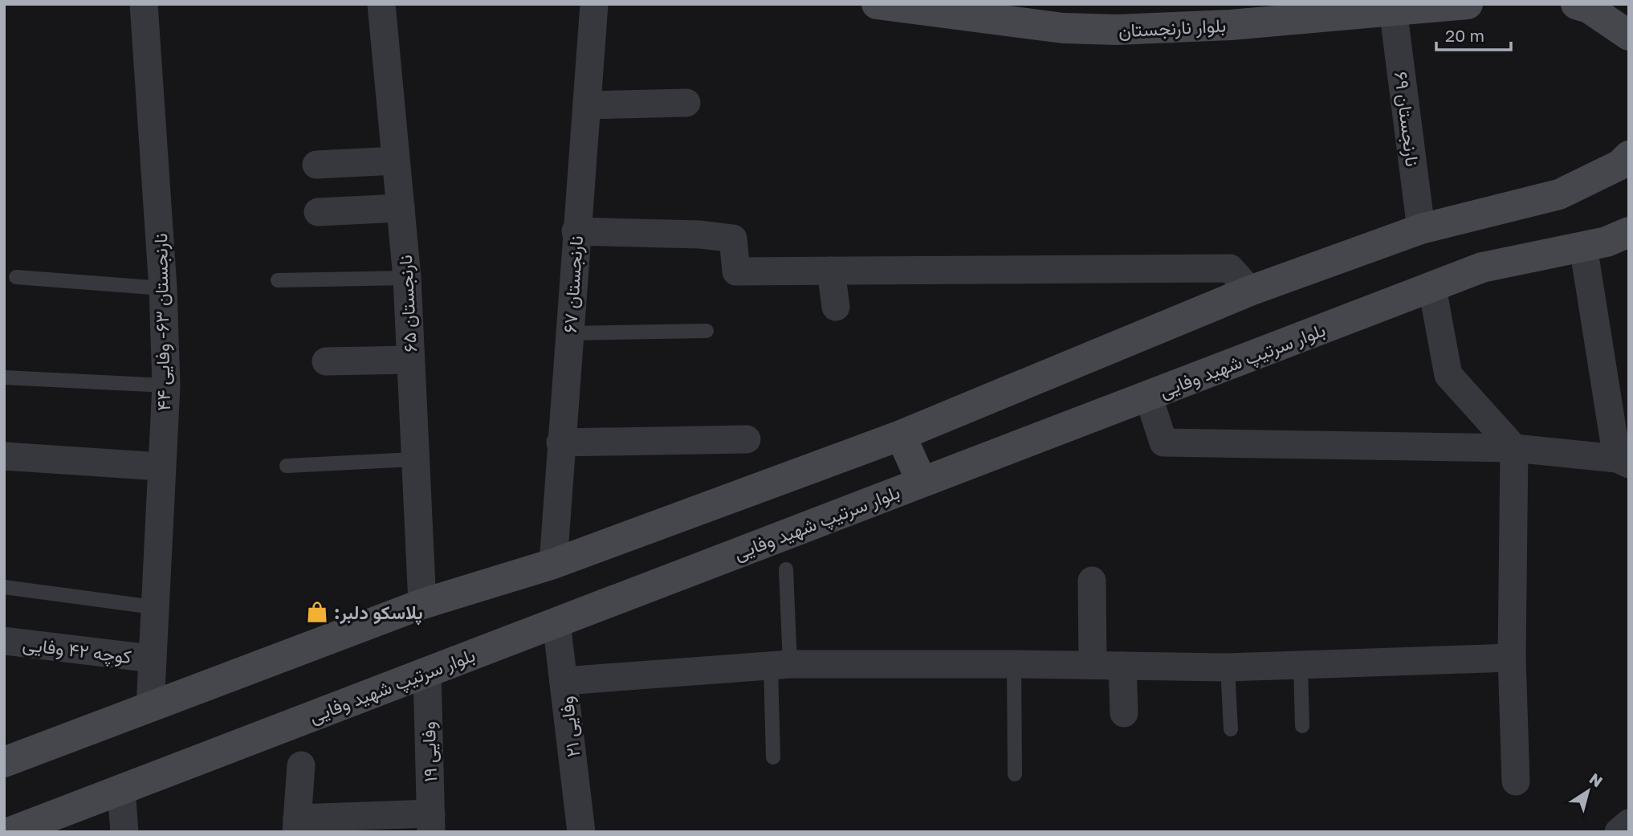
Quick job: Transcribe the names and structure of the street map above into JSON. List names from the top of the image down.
{
  "streets": {
    "main road": ["بلوار نارنجستان", "بلوار سرتیپ شهید وفایی"],
    "street": [
      "نارنجستان ۶۹",
      "نارنجستان ۶۷",
      "نارنجستان ۶۵",
      "نارنجستان ۶۳- وفایی ۴۴",
      "کوچه ۴۲ وفایی",
      "وفایی ۲۱",
      "وفایی ۱۹"
    ]
  },
  "crossings": [
    ["بلوار نارنجستان", "نارنجستان ۶۹"],
    ["نارنجستان ۶۳- وفایی ۴۴", "کوچه ۴۲ وفایی"],
    ["بلوار سرتیپ شهید وفایی", "وفایی ۲۱"],
    ["بلوار سرتیپ شهید وفایی", "وفایی ۱۹"]
  ],
  "places": {
    "shop": [":پلاسکو دلبر"]
  },
  "scale_bar": "20 m",
  "north": "top right"
}
